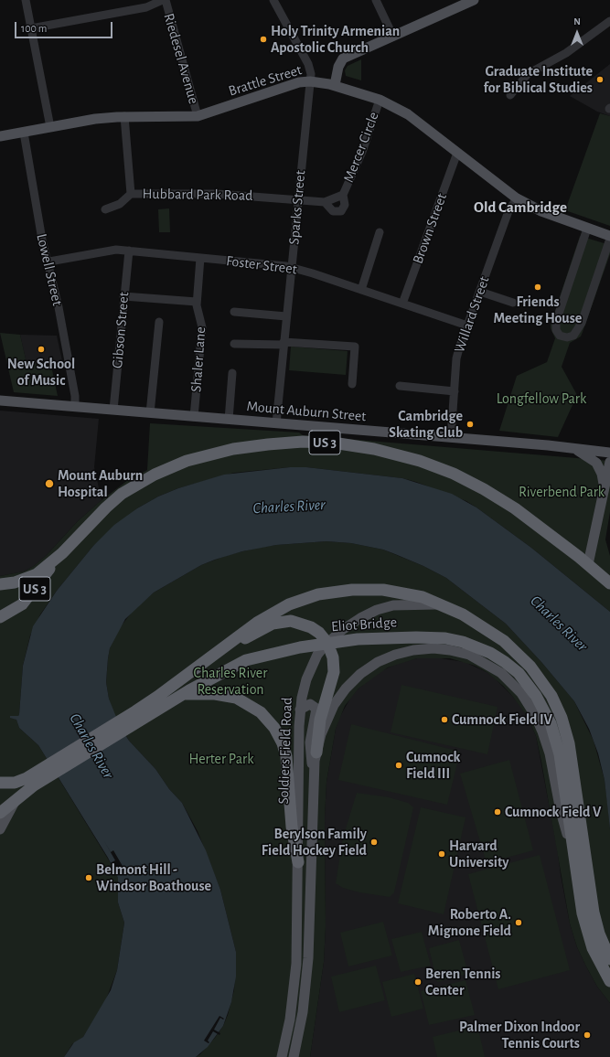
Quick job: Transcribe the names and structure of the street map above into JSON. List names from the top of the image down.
{
  "streets": {
    "highway": ["US 3", "Eliot Bridge", "Soldiers Field Road"],
    "main road": ["Brattle Street", "Mount Auburn Street"],
    "street": [
      "Riedesel Avenue",
      "Mercer Circle",
      "Hubbard Park Road",
      "Sparks Street",
      "Brown Street",
      "Foster Street",
      "Lowell Street",
      "Willard Street",
      "Gibson Street",
      "Shaler Lane"
    ]
  },
  "crossings": [
    ["Riedesel Avenue", "Brattle Street"],
    ["Brattle Street", "Mercer Circle"],
    ["Brattle Street", "Hubbard Park Road"],
    ["Brattle Street", "Sparks Street"],
    ["Brattle Street", "Brown Street"],
    ["Brattle Street", "Lowell Street"],
    ["Brattle Street", "Willard Street"],
    ["Mercer Circle", "Hubbard Park Road"],
    ["Mercer Circle", "Sparks Street"],
    ["Hubbard Park Road", "Sparks Street"],
    ["Sparks Street", "Foster Street"],
    ["Sparks Street", "Mount Auburn Street"],
    ["Brown Street", "Foster Street"],
    ["Foster Street", "Lowell Street"],
    ["Foster Street", "Willard Street"],
    ["Foster Street", "Gibson Street"],
    ["Foster Street", "Shaler Lane"],
    ["Lowell Street", "Mount Auburn Street"],
    ["Willard Street", "Mount Auburn Street"],
    ["Gibson Street", "Mount Auburn Street"],
    ["Shaler Lane", "Mount Auburn Street"],
    ["Eliot Bridge", "Soldiers Field Road"]
  ],
  "districts": ["Old Cambridge"],
  "water": ["Charles River"],
  "parks": [
    "Longfellow Park",
    "Riverbend Park",
    "Charles River Reservation",
    "Herter Park"
  ],
  "places": [
    "Holy Trinity Armenian Apostolic Church",
    "Graduate Institute for Biblical Studies",
    "Friends Meeting House",
    "New School of Music",
    "Cambridge Skating Club",
    "Mount Auburn Hospital",
    "Cumnock Field IV",
    "Cumnock Field III",
    "Cumnock Field V",
    "Berylson Family Field Hockey Field",
    "Harvard University",
    "Belmont Hill - Windsor Boathouse",
    "Roberto A. Mignone Field",
    "Beren Tennis Center",
    "Palmer Dixon Indoor Tennis Courts"
  ],
  "scale_bar": "100 m",
  "north": "top"
}
